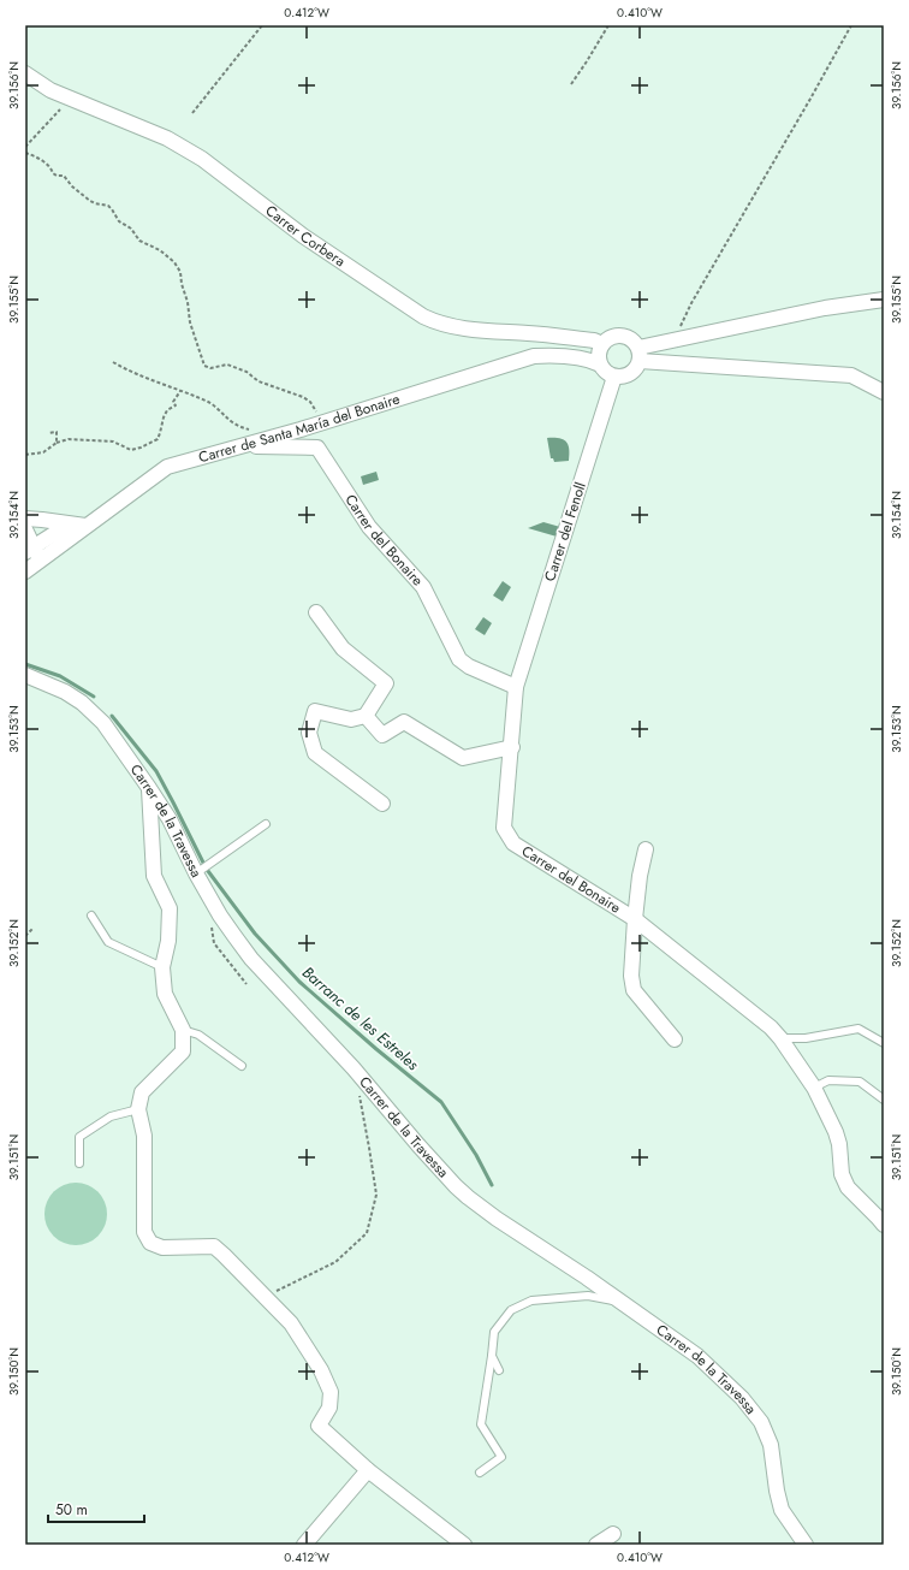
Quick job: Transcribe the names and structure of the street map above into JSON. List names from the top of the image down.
{
  "streets": {
    "street": [
      "Carrer Corbera",
      "Carrer de Santa María del Bonaire",
      "Carrer del Fenoll",
      "Carrer del Bonaire",
      "Carrer de la Travessa"
    ]
  },
  "crossings": [
    ["Carrer Corbera", "Carrer de Santa María del Bonaire"],
    ["Carrer Corbera", "Carrer del Fenoll"],
    ["Carrer de Santa María del Bonaire", "Carrer del Fenoll"],
    ["Carrer de Santa María del Bonaire", "Carrer del Bonaire"],
    ["Carrer del Fenoll", "Carrer del Bonaire"]
  ],
  "water": ["Barranc de les Estreles"],
  "scale_bar": "50 m",
  "coordinates": [
    "0.412°W",
    "0.410°W",
    "39.156°N",
    "39.155°N",
    "39.154°N",
    "39.153°N",
    "39.152°N",
    "39.151°N",
    "39.150°N"
  ]
}
